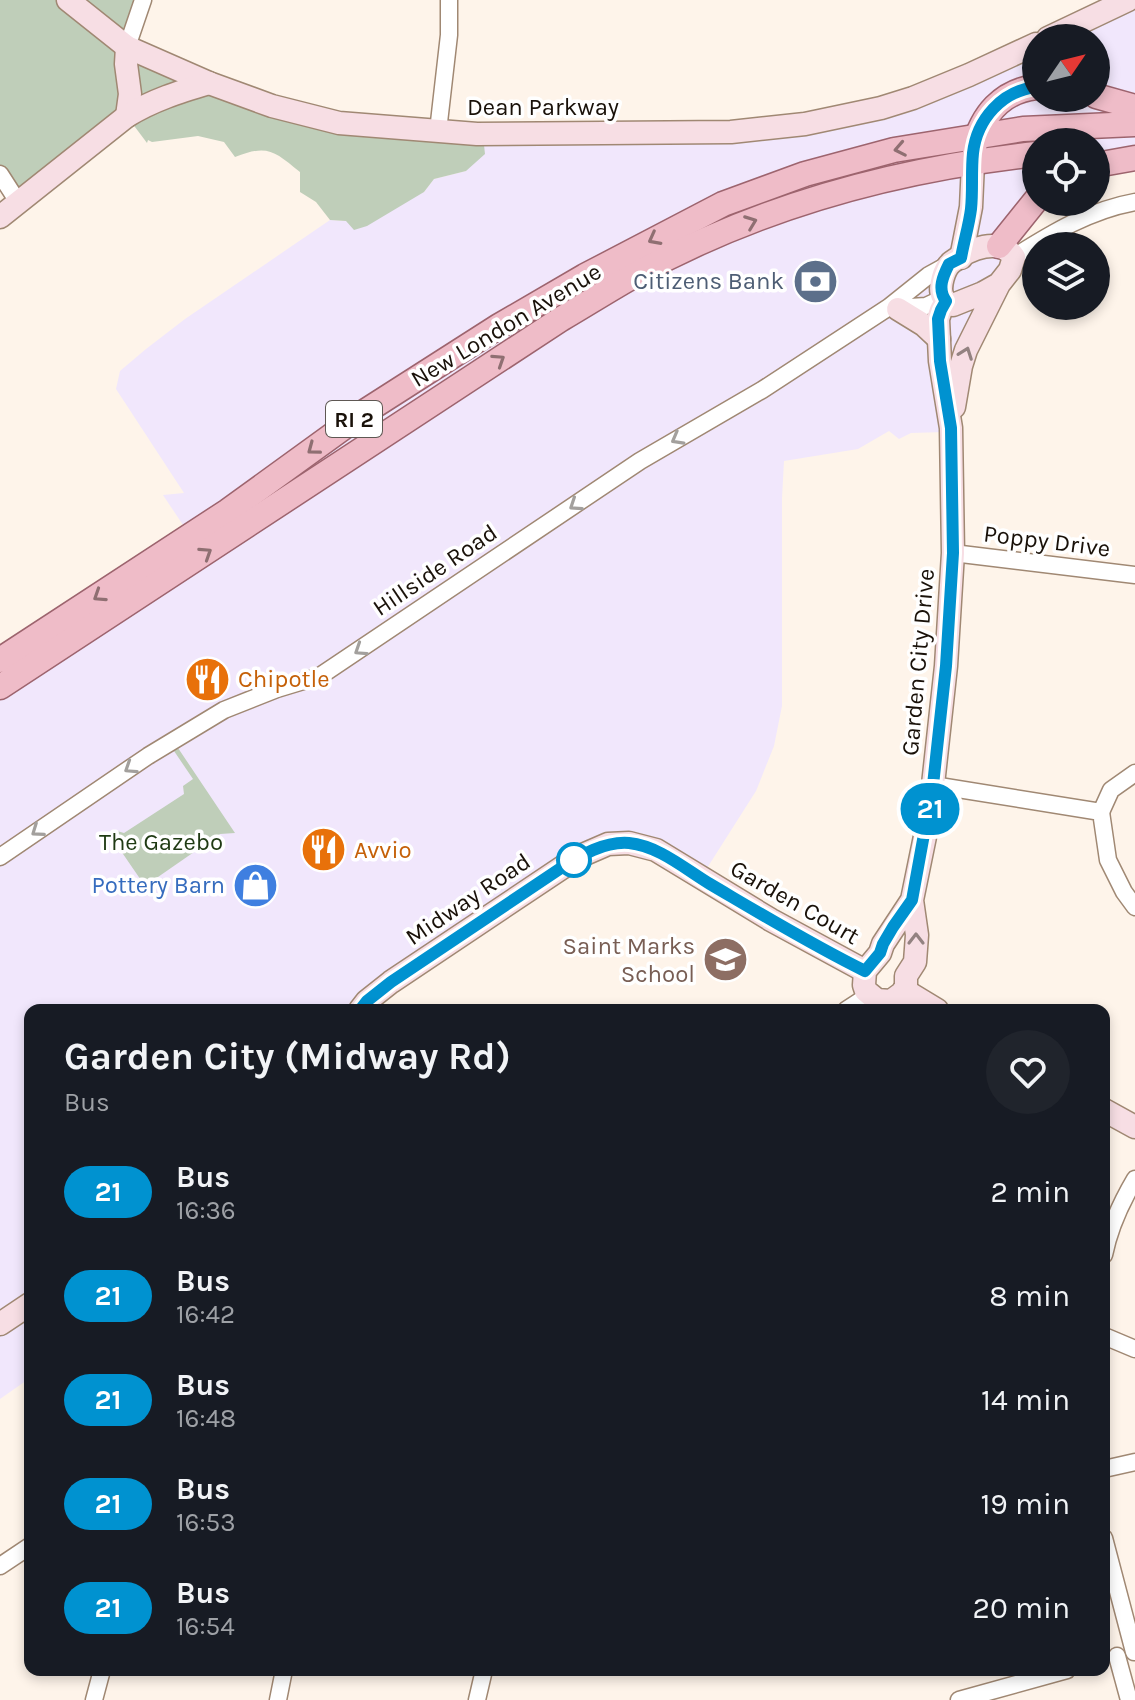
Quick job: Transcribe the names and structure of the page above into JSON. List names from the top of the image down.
{
  "streets": {
    "main road": ["New London Avenue", "RI 2"],
    "street": [
      "Dean Parkway",
      "Poppy Drive",
      "Hillside Road",
      "Garden City Drive",
      "Midway Road",
      "Garden Court"
    ]
  },
  "crossings": [
    ["New London Avenue", "RI 2"],
    ["New London Avenue", "Garden City Drive"],
    ["RI 2", "Garden City Drive"],
    ["Poppy Drive", "Garden City Drive"],
    ["Hillside Road", "Garden City Drive"],
    ["Garden City Drive", "Garden Court"],
    ["Midway Road", "Garden Court"]
  ],
  "one_way": ["Hillside Road"],
  "parks": ["The Gazebo"],
  "places": {
    "bank": ["Citizens Bank"],
    "restaurant": ["Chipotle", "Avvio"],
    "shop": ["Pottery Barn"],
    "school or university": ["Saint Marks School"]
  },
  "lines": ["bus line 21"],
  "north": "top right",
  "page": {
    "on_map": "21",
    "heading": ["Garden City (Midway Rd)", "Bus"],
    "list": [
      {
        "mark": "21",
        "name": "Bus",
        "note": "16:36",
        "value": "2 min"
      },
      {
        "mark": "21",
        "name": "Bus",
        "note": "16:42",
        "value": "8 min"
      },
      {
        "mark": "21",
        "name": "Bus",
        "note": "16:48",
        "value": "14 min"
      },
      {
        "mark": "21",
        "name": "Bus",
        "note": "16:53",
        "value": "19 min"
      },
      {
        "mark": "21",
        "name": "Bus",
        "note": "16:54",
        "value": "20 min"
      }
    ]
  }
}
